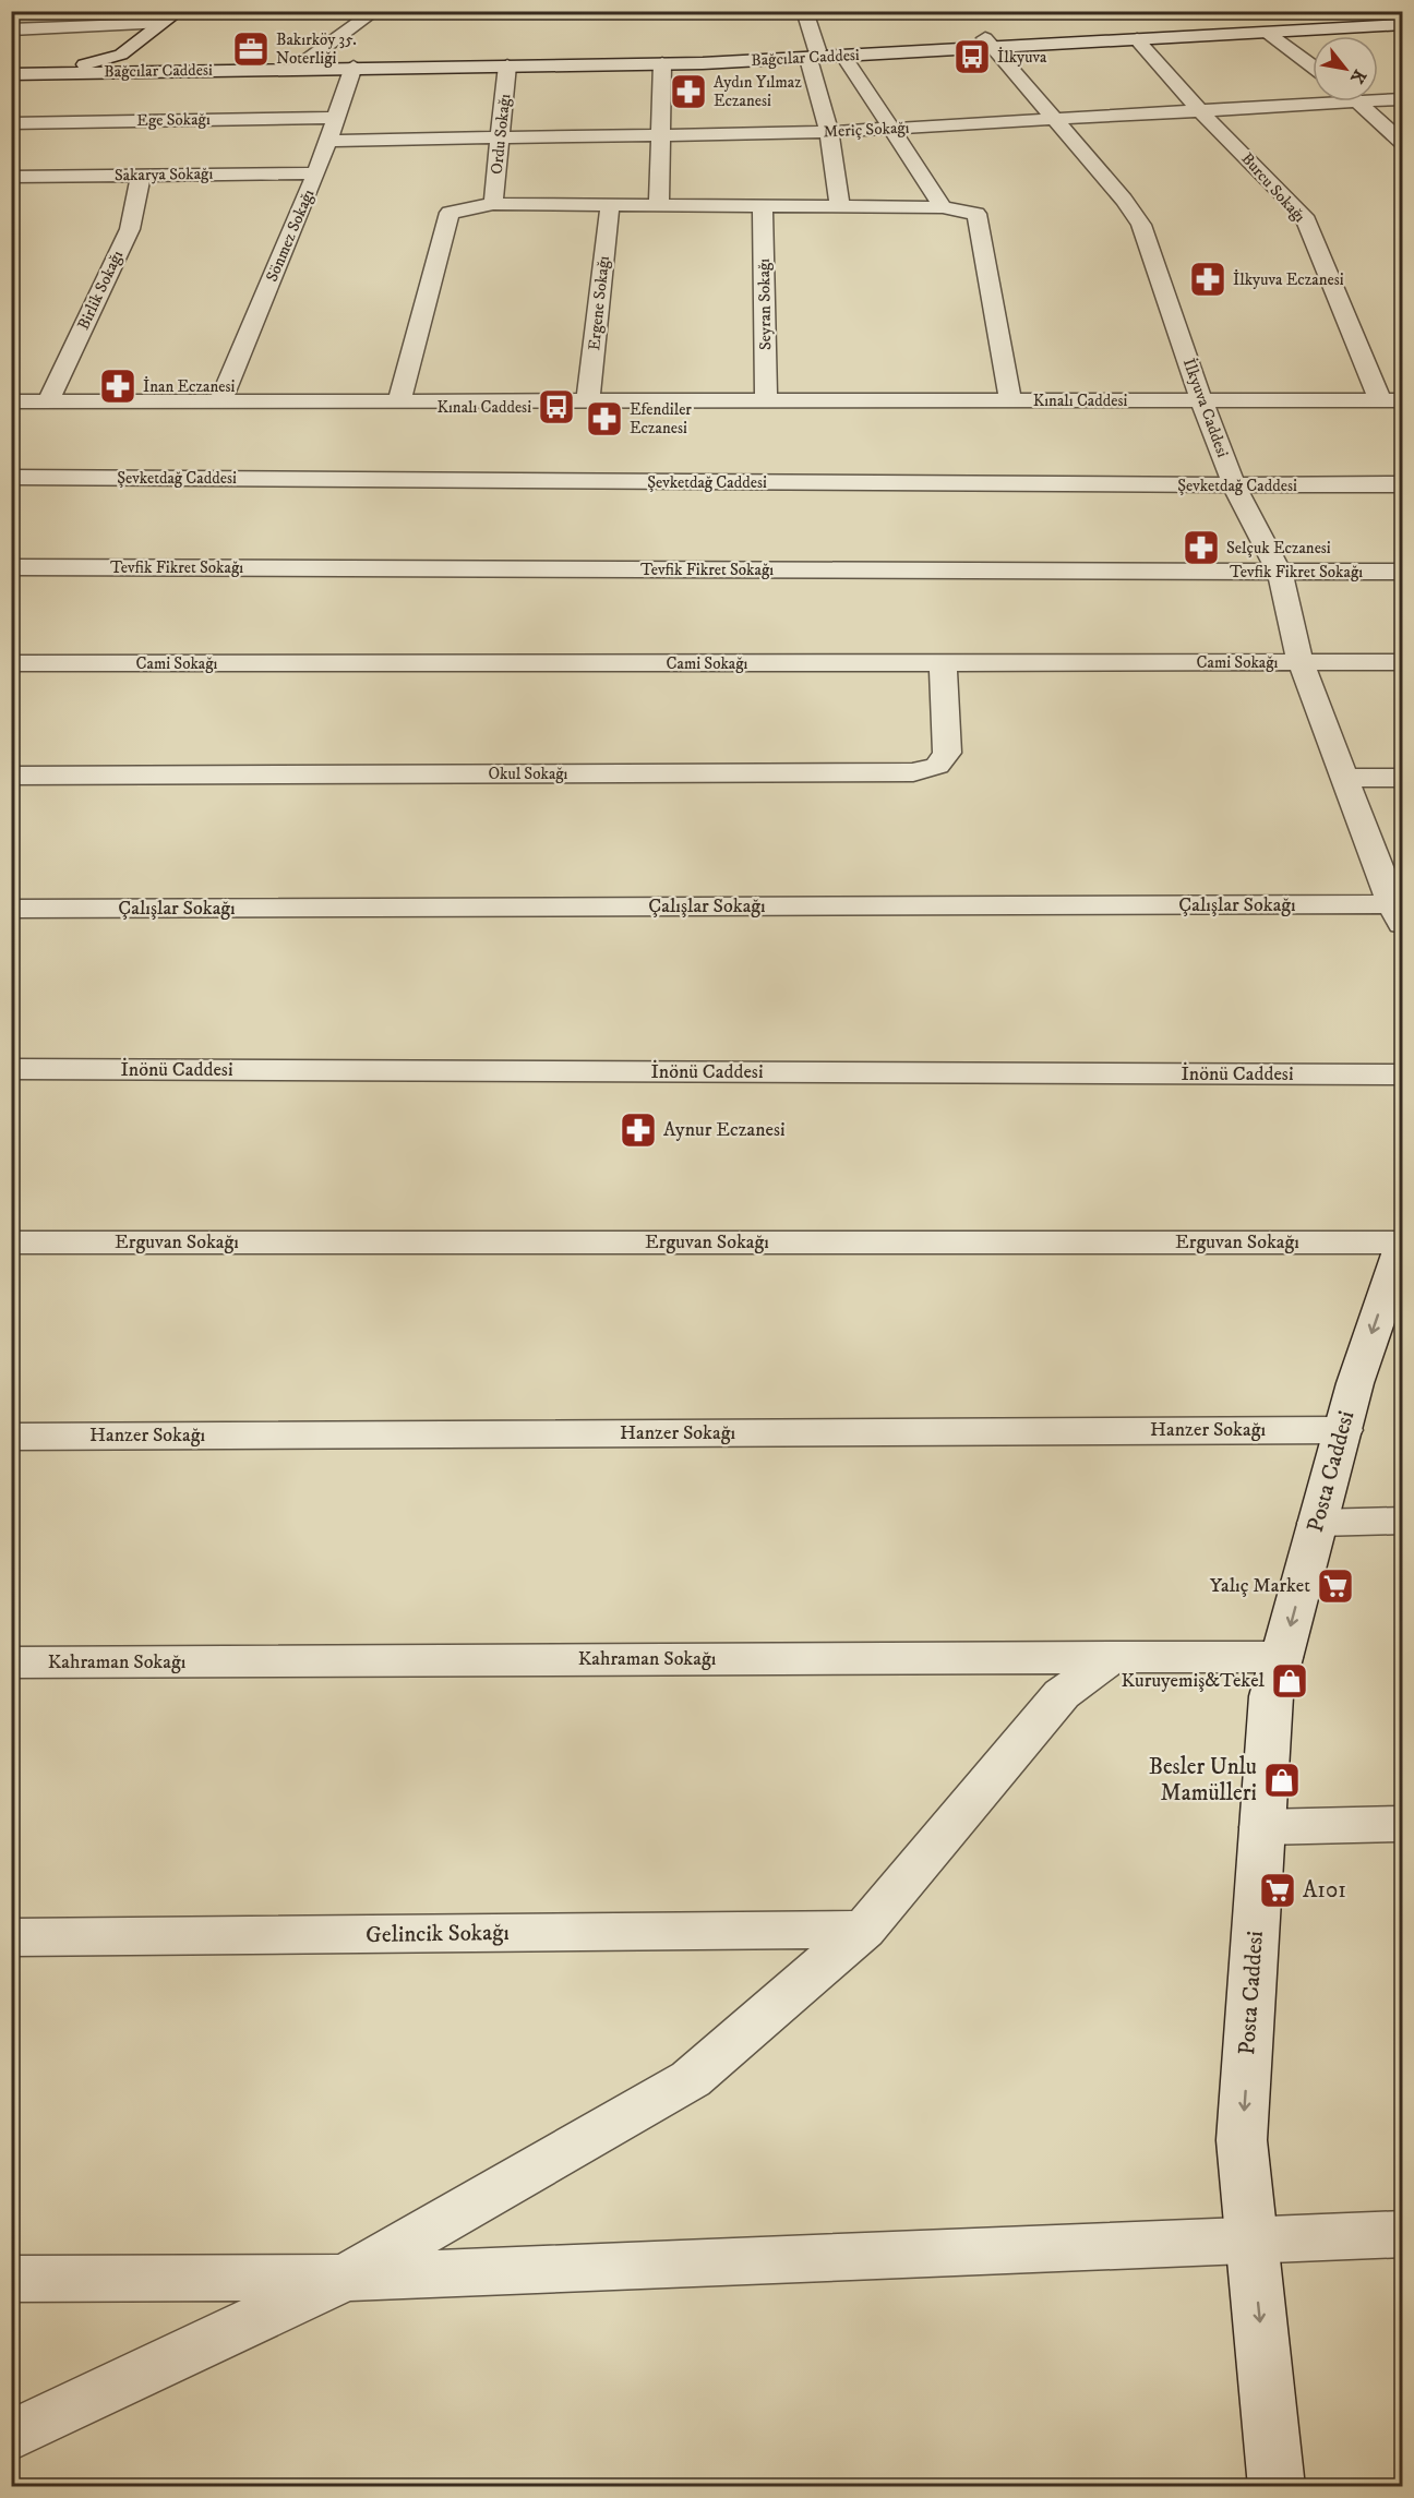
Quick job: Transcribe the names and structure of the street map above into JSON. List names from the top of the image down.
{
  "streets": {
    "street": [
      "Bağcılar Caddesi",
      "Ege Sokağı",
      "Meriç Sokağı",
      "Ordu Sokağı",
      "Sakarya Sokağı",
      "Burcu Sokağı",
      "Sönmez Sokağı",
      "Birlik Sokağı",
      "Ergene Sokağı",
      "Seyran Sokağı",
      "Kınalı Caddesi",
      "İlkyuva Caddesi",
      "Şevketdağ Caddesi",
      "Tevfik Fikret Sokağı",
      "Cami Sokağı",
      "Okul Sokağı",
      "Çalışlar Sokağı",
      "İnönü Caddesi",
      "Erguvan Sokağı",
      "Hanzer Sokağı",
      "Posta Caddesi",
      "Kahraman Sokağı",
      "Gelincik Sokağı"
    ]
  },
  "crossings": [
    ["Bağcılar Caddesi", "Ordu Sokağı"],
    ["Bağcılar Caddesi", "Burcu Sokağı"],
    ["Bağcılar Caddesi", "Sönmez Sokağı"],
    ["Bağcılar Caddesi", "İlkyuva Caddesi"],
    ["Ege Sokağı", "Sönmez Sokağı"],
    ["Meriç Sokağı", "Ordu Sokağı"],
    ["Meriç Sokağı", "Burcu Sokağı"],
    ["Meriç Sokağı", "Sönmez Sokağı"],
    ["Meriç Sokağı", "İlkyuva Caddesi"],
    ["Sakarya Sokağı", "Sönmez Sokağı"],
    ["Sakarya Sokağı", "Birlik Sokağı"],
    ["Burcu Sokağı", "Kınalı Caddesi"],
    ["Sönmez Sokağı", "Kınalı Caddesi"],
    ["Birlik Sokağı", "Kınalı Caddesi"],
    ["Ergene Sokağı", "Kınalı Caddesi"],
    ["Seyran Sokağı", "Kınalı Caddesi"],
    ["Kınalı Caddesi", "İlkyuva Caddesi"],
    ["İlkyuva Caddesi", "Şevketdağ Caddesi"],
    ["İlkyuva Caddesi", "Tevfik Fikret Sokağı"],
    ["İlkyuva Caddesi", "Cami Sokağı"],
    ["İlkyuva Caddesi", "Çalışlar Sokağı"],
    ["Cami Sokağı", "Okul Sokağı"],
    ["Erguvan Sokağı", "Posta Caddesi"],
    ["Hanzer Sokağı", "Posta Caddesi"],
    ["Posta Caddesi", "Kahraman Sokağı"]
  ],
  "one_way": ["Posta Caddesi"],
  "places": {
    "office": ["Bakırköy 35. Noterliği"],
    "bus stop": ["İlkyuva", "Kınalı Caddesi"],
    "pharmacy": [
      "Aydın Yılmaz Eczanesi",
      "İlkyuva Eczanesi",
      "İnan Eczanesi",
      "Efendiler Eczanesi",
      "Selçuk Eczanesi",
      "Aynur Eczanesi"
    ],
    "supermarket": ["Yalıç Market", "A101"],
    "shop": ["Kuruyemiş&Tekel", "Besler Unlu Mamülleri"]
  },
  "north": "bottom right"
}
